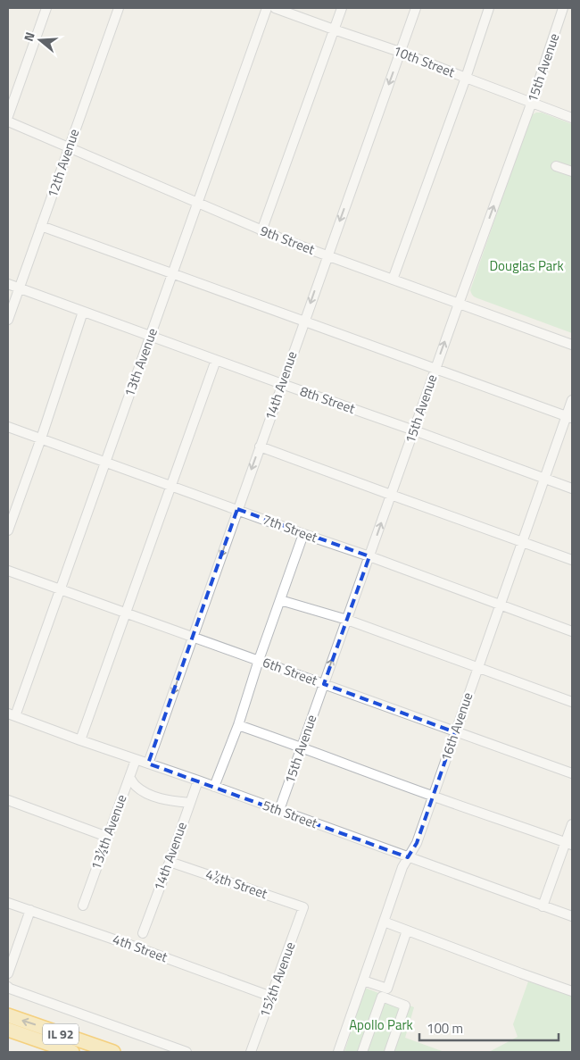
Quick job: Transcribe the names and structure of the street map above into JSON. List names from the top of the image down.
{
  "streets": {
    "highway": ["IL 92"],
    "street": [
      "10th Street",
      "15th Avenue",
      "12th Avenue",
      "9th Street",
      "13th Avenue",
      "14th Avenue",
      "8th Street",
      "7th Street",
      "6th Street",
      "16th Avenue",
      "5th Street",
      "13½th Avenue",
      "4½th Street",
      "4th Street",
      "15½th Avenue"
    ]
  },
  "crossings": [
    ["10th Street", "15th Avenue"],
    ["10th Street", "14th Avenue"],
    ["15th Avenue", "9th Street"],
    ["15th Avenue", "8th Street"],
    ["15th Avenue", "7th Street"],
    ["15th Avenue", "6th Street"],
    ["15th Avenue", "5th Street"],
    ["12th Avenue", "9th Street"],
    ["12th Avenue", "8th Street"],
    ["9th Street", "13th Avenue"],
    ["9th Street", "14th Avenue"],
    ["13th Avenue", "8th Street"],
    ["13th Avenue", "7th Street"],
    ["13th Avenue", "6th Street"],
    ["13th Avenue", "5th Street"],
    ["14th Avenue", "8th Street"],
    ["14th Avenue", "7th Street"],
    ["14th Avenue", "6th Street"],
    ["14th Avenue", "5th Street"],
    ["14th Avenue", "4½th Street"],
    ["8th Street", "16th Avenue"],
    ["7th Street", "16th Avenue"],
    ["6th Street", "16th Avenue"],
    ["16th Avenue", "5th Street"],
    ["5th Street", "13½th Avenue"],
    ["4½th Street", "15½th Avenue"],
    ["4th Street", "15½th Avenue"]
  ],
  "parks": ["Douglas Park", "Apollo Park"],
  "scale_bar": "100 m",
  "north": "left"
}
